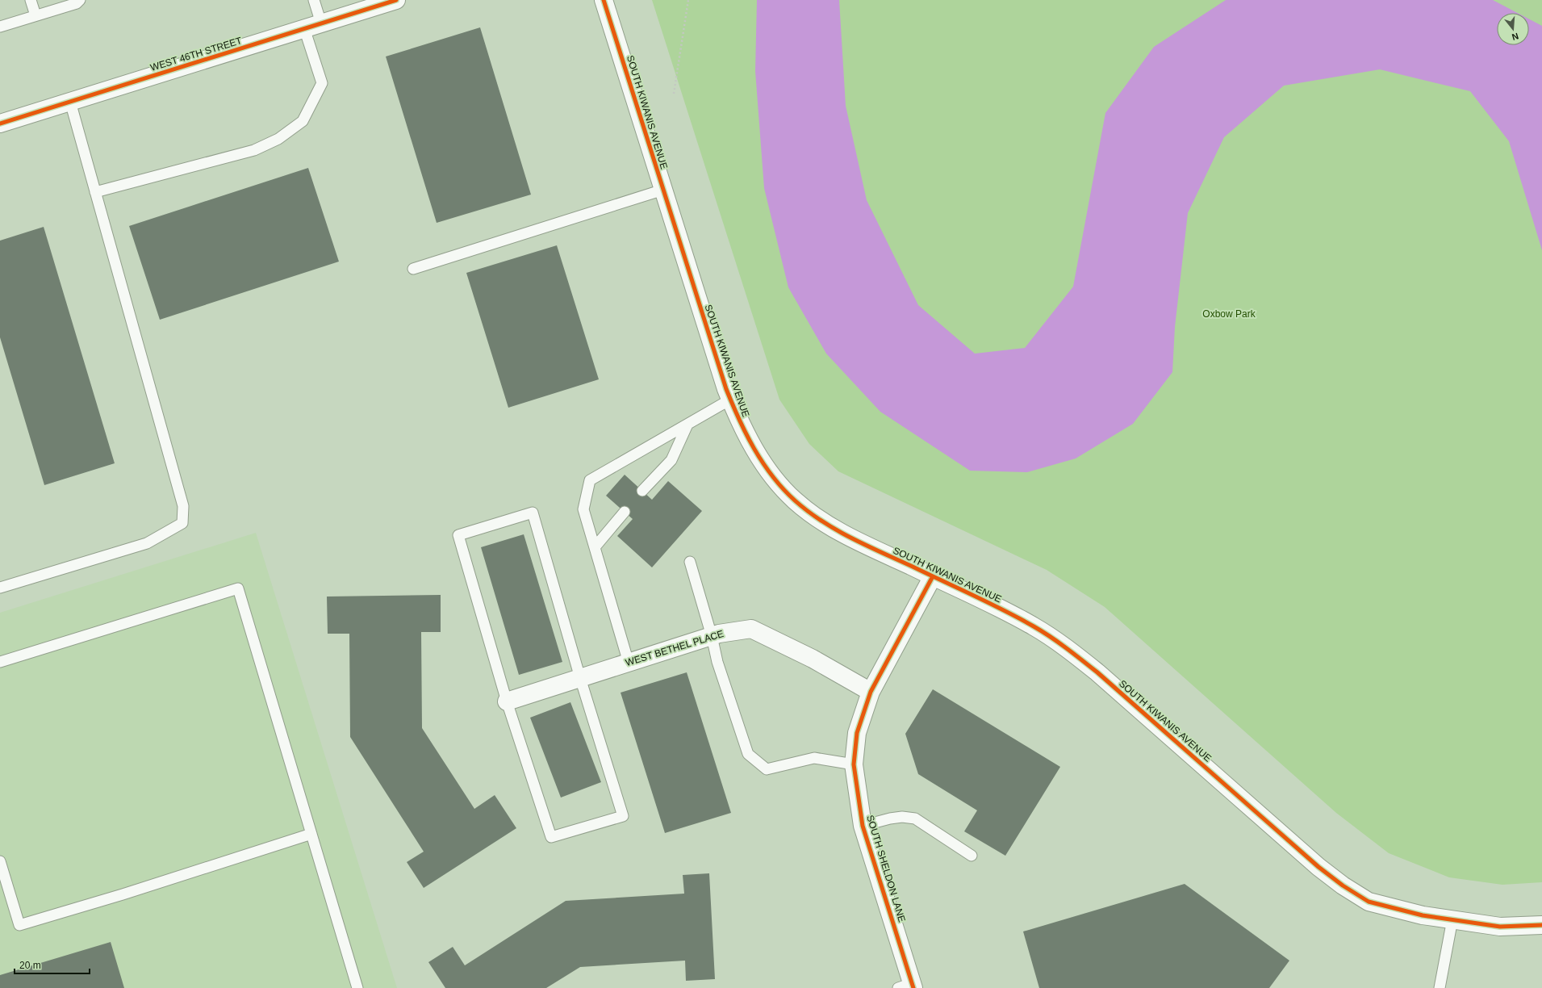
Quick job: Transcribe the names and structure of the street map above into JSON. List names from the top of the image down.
{
  "streets": {
    "street": [
      "WEST 46TH STREET",
      "SOUTH KIWANIS AVENUE",
      "WEST BETHEL PLACE",
      "SOUTH SHELDON LANE"
    ]
  },
  "crossings": [
    ["SOUTH KIWANIS AVENUE", "SOUTH SHELDON LANE"],
    ["WEST BETHEL PLACE", "SOUTH SHELDON LANE"]
  ],
  "parks": ["Oxbow Park"],
  "scale_bar": "20 m",
  "north": "bottom"
}
